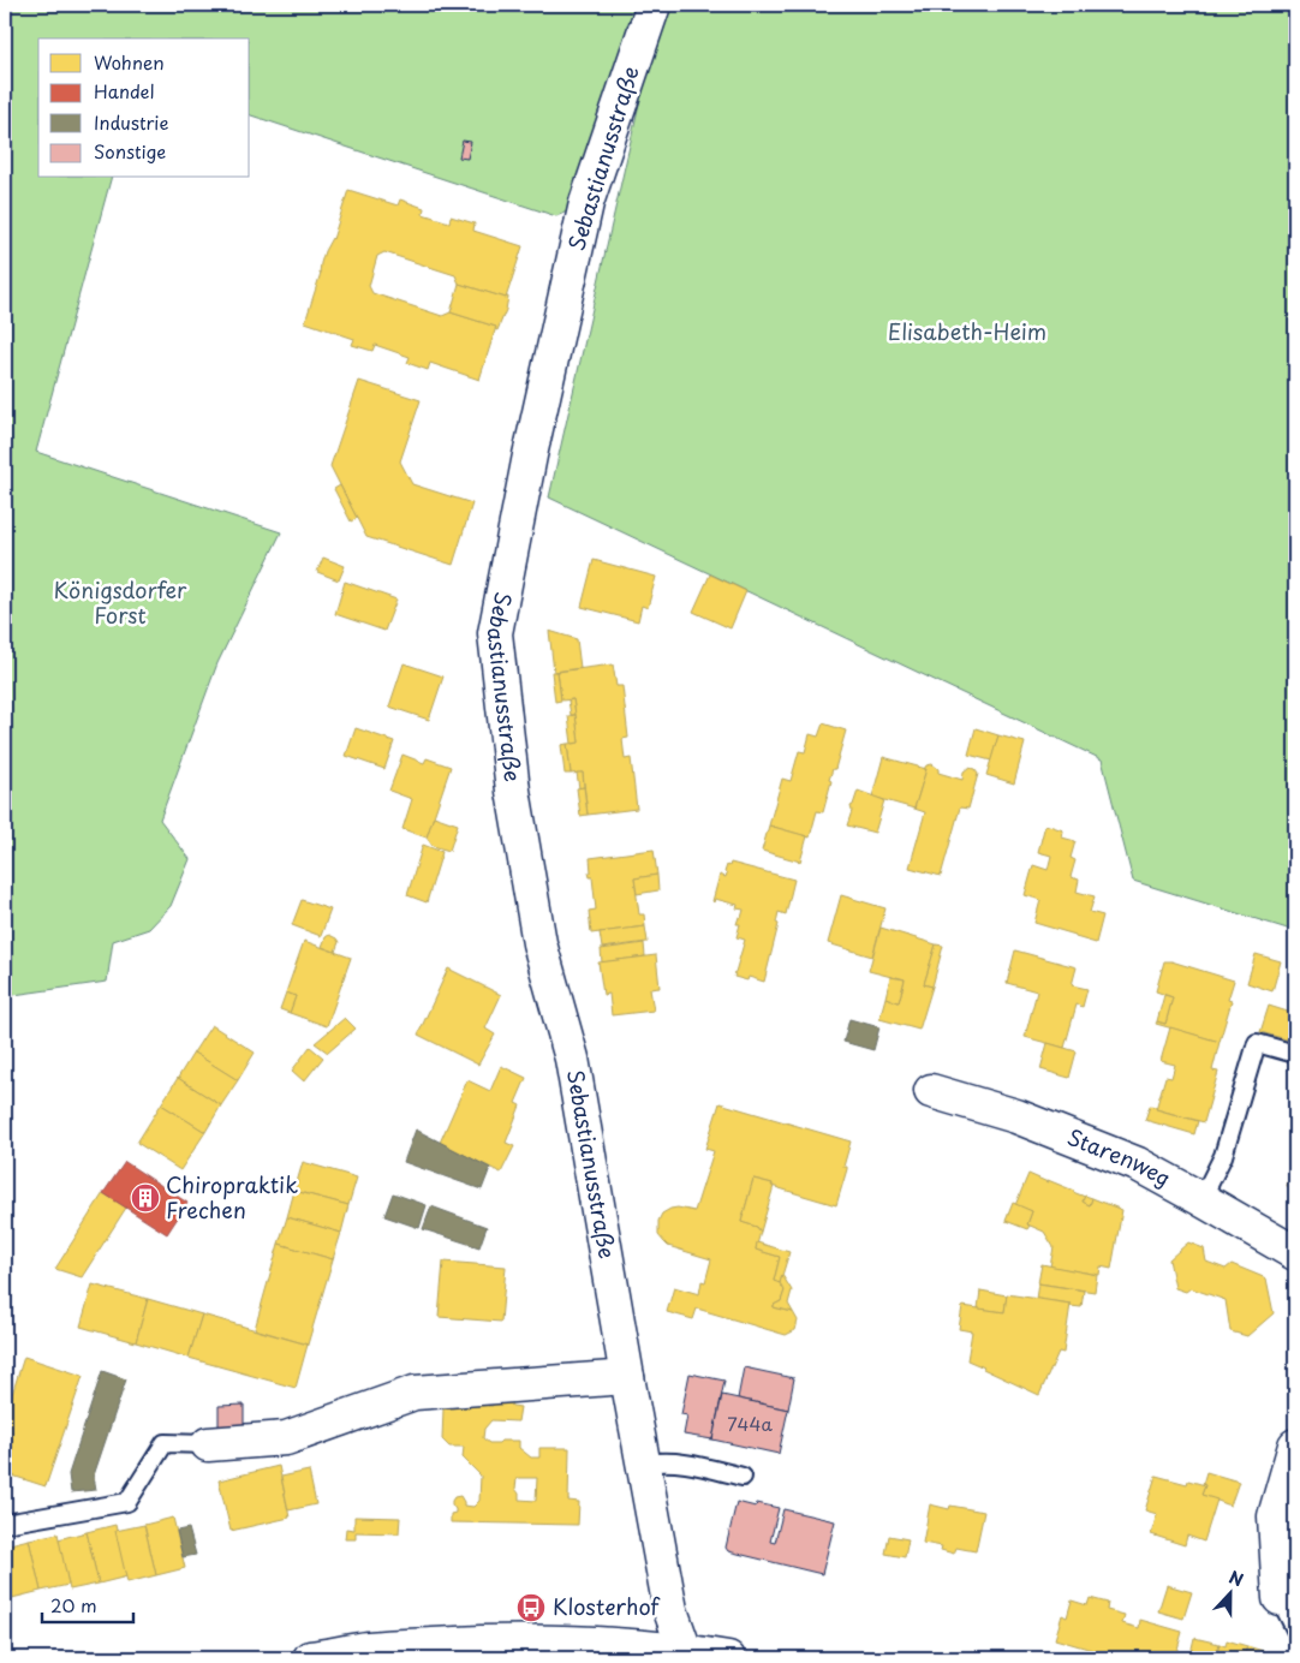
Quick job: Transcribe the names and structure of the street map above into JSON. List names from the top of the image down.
{
  "streets": {
    "street": ["Sebastianusstraße", "Starenweg"]
  },
  "parks": ["Elisabeth-Heim", "Königsdorfer Forst"],
  "places": {
    "building": ["Chiropraktik Frechen"],
    "bus stop": ["Klosterhof"]
  },
  "house_numbers": ["744a"],
  "legend": [
    "Wohnen",
    "Handel",
    "Industrie",
    "Sonstige"
  ],
  "scale_bar": "20 m",
  "north": "top"
}
